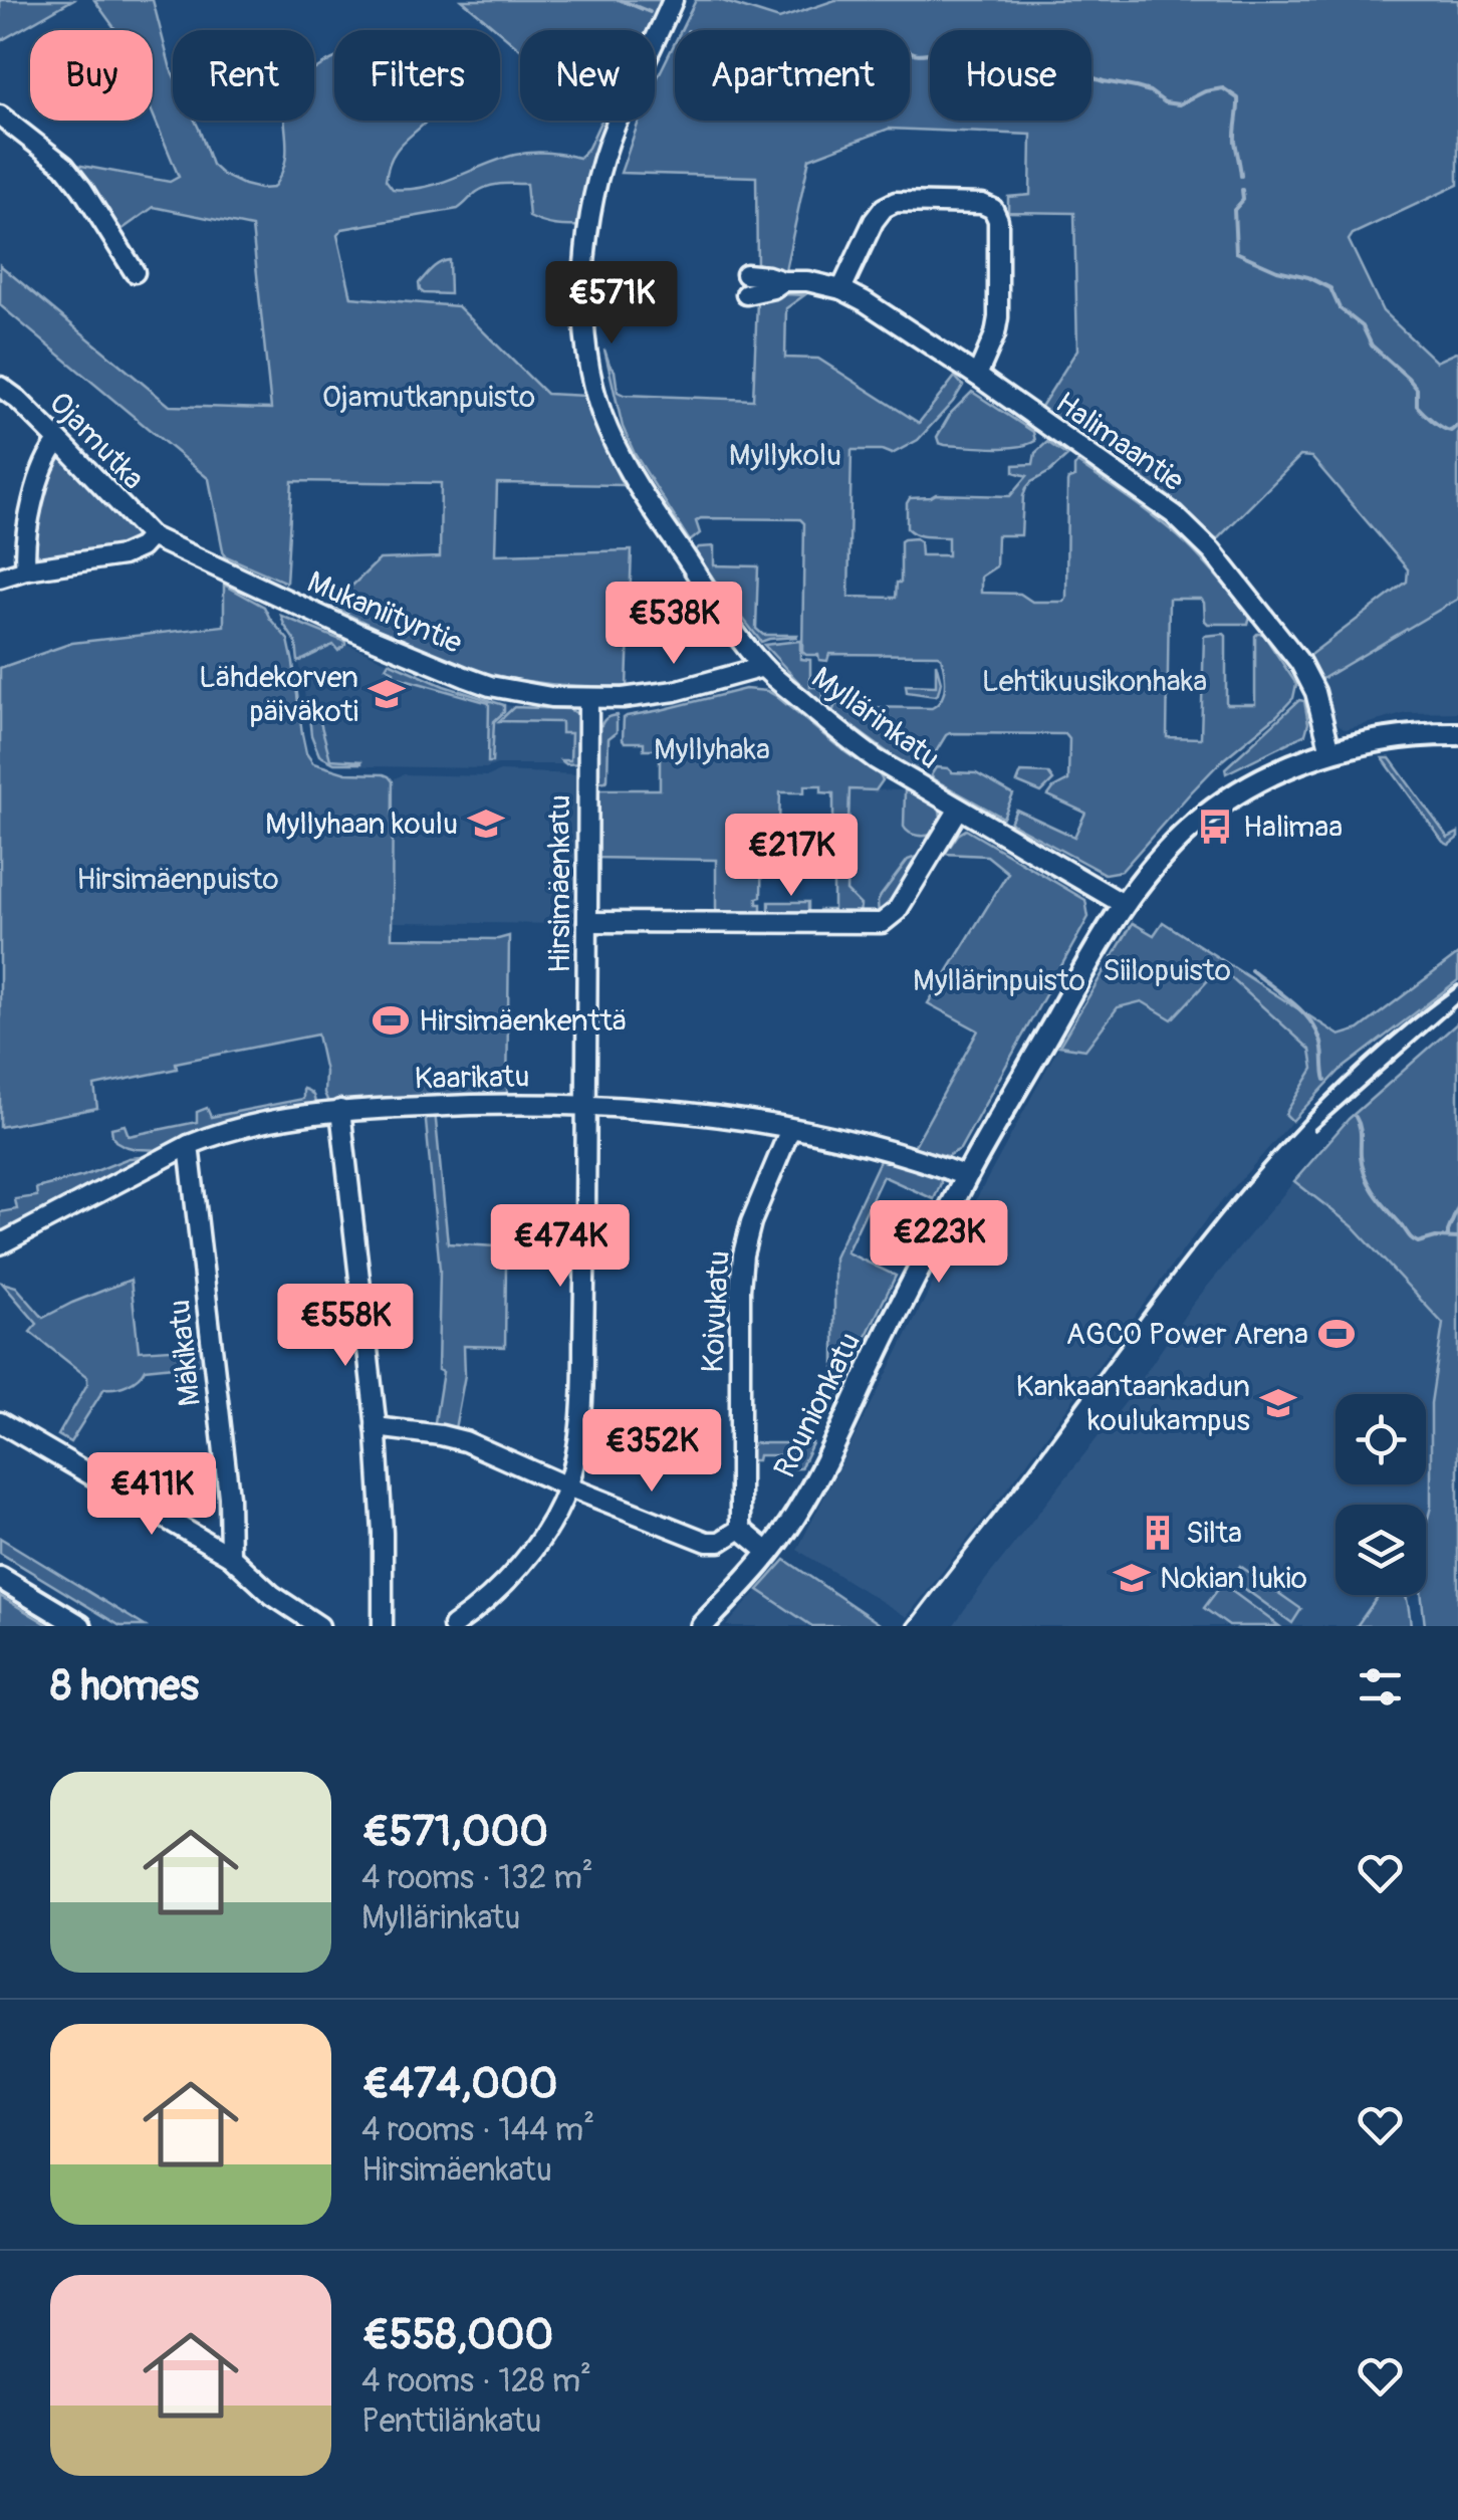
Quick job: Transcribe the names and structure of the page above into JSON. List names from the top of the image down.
{
  "streets": {
    "main road": ["Rounionkatu"],
    "street": [
      "Ojamutka",
      "Halimaantie",
      "Mukaniityntie",
      "Myllärinkatu",
      "Hirsimäenkatu",
      "Kaarikatu",
      "Koivukatu",
      "Mäkikatu"
    ]
  },
  "crossings": [
    ["Ojamutka", "Mukaniityntie"],
    ["Halimaantie", "Rounionkatu"],
    ["Mukaniityntie", "Myllärinkatu"],
    ["Mukaniityntie", "Hirsimäenkatu"],
    ["Myllärinkatu", "Rounionkatu"],
    ["Hirsimäenkatu", "Kaarikatu"],
    ["Kaarikatu", "Koivukatu"],
    ["Kaarikatu", "Mäkikatu"],
    ["Kaarikatu", "Rounionkatu"]
  ],
  "parks": [
    "Ojamutkanpuisto",
    "Myllykolu",
    "Lehtikuusikonhaka",
    "Myllyhaka",
    "Hirsimäenpuisto",
    "Siilopuisto",
    "Myllärinpuisto"
  ],
  "places": {
    "school or university": [
      "Lähdekorven päiväkoti",
      "Myllyhaan koulu",
      "Kankaantaankadun koulukampus",
      "Nokian lukio"
    ],
    "bus stop": ["Halimaa"],
    "sports": ["Hirsimäenkenttä", "AGCO Power Arena"],
    "building": ["Silta"]
  },
  "page": {
    "chip": [
      "Buy",
      "Rent",
      "Filters",
      "New",
      "Apartment",
      "House"
    ],
    "price": [
      "€571K",
      "€538K",
      "€217K",
      "€223K",
      "€474K",
      "€558K",
      "€352K",
      "€411K"
    ],
    "heading": "8 homes",
    "list": [
      {
        "name": "€571,000",
        "note": "4 rooms · 132 m² · Myllärinkatu"
      },
      {
        "name": "€474,000",
        "note": "4 rooms · 144 m² · Hirsimäenkatu"
      },
      {
        "name": "€558,000",
        "note": "4 rooms · 128 m² · Penttilänkatu"
      }
    ]
  }
}
